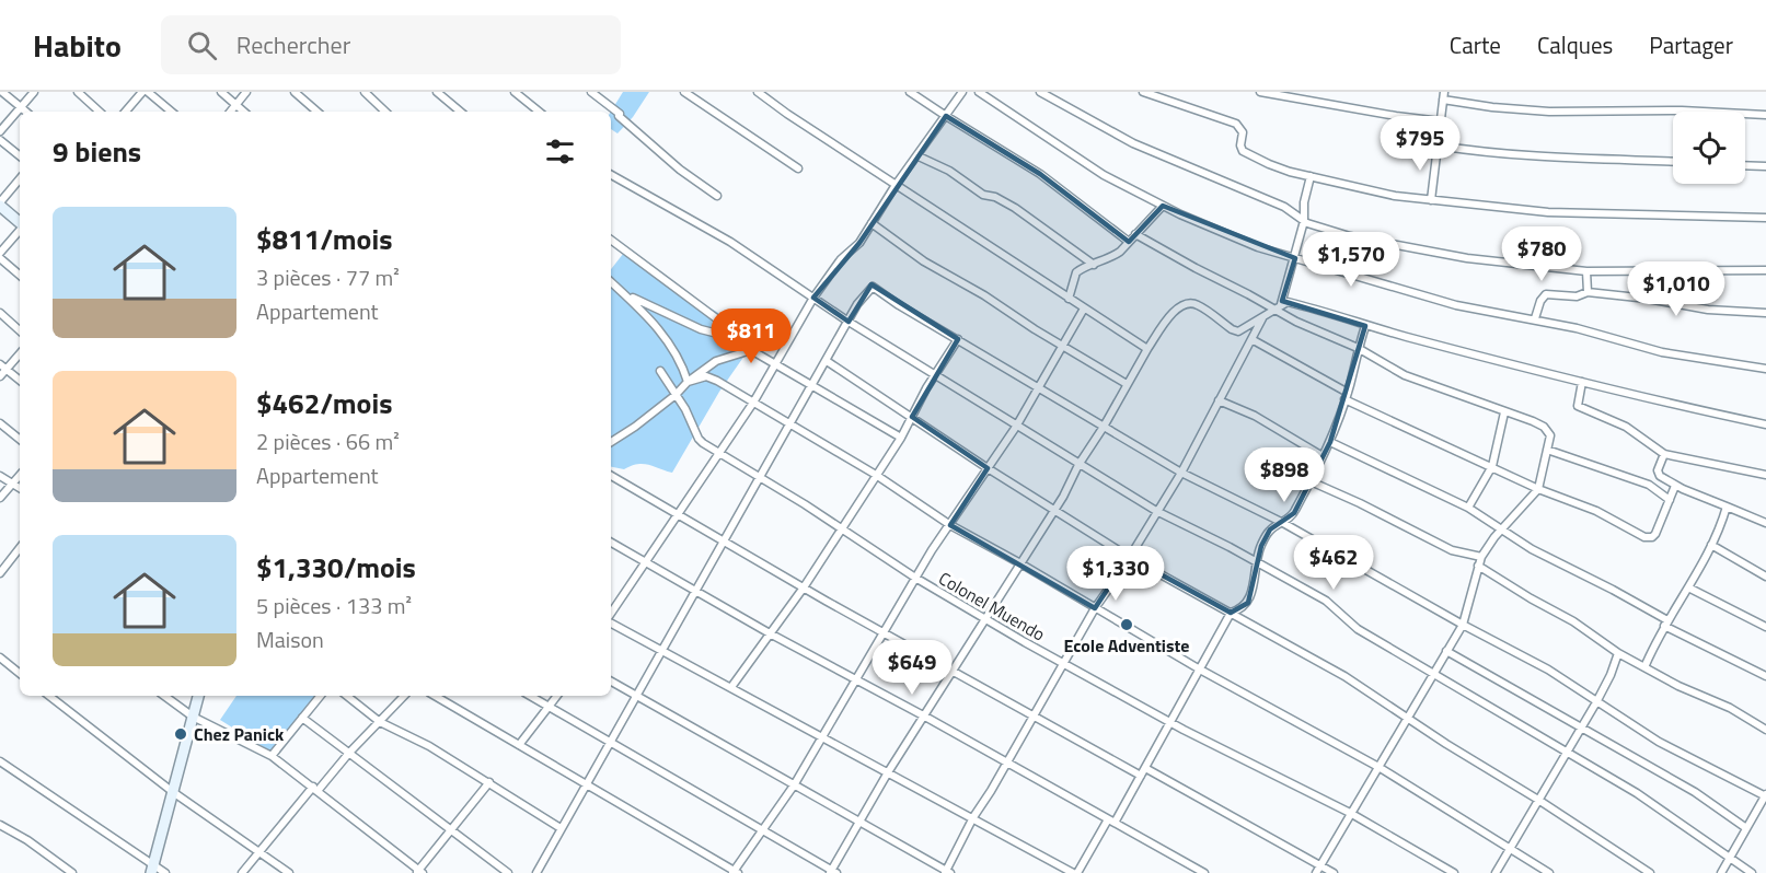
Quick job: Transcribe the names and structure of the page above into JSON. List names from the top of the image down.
{
  "streets": {
    "street": ["Colonel Muendo"]
  },
  "places": ["Ecole Adventiste", "Chez Panick"],
  "page": {
    "header": "Habito",
    "search": "Rechercher",
    "nav": ["Carte", "Calques", "Partager"],
    "heading": "9 biens",
    "price": [
      "$795",
      "$780",
      "$1,570",
      "$1,010",
      "$811",
      "$898",
      "$462",
      "$1,330",
      "$649"
    ],
    "list": [
      {
        "name": "$811/mois",
        "note": "3 pièces · 77 m² · Appartement"
      },
      {
        "name": "$462/mois",
        "note": "2 pièces · 66 m² · Appartement"
      },
      {
        "name": "$1,330/mois",
        "note": "5 pièces · 133 m² · Maison"
      }
    ]
  }
}
